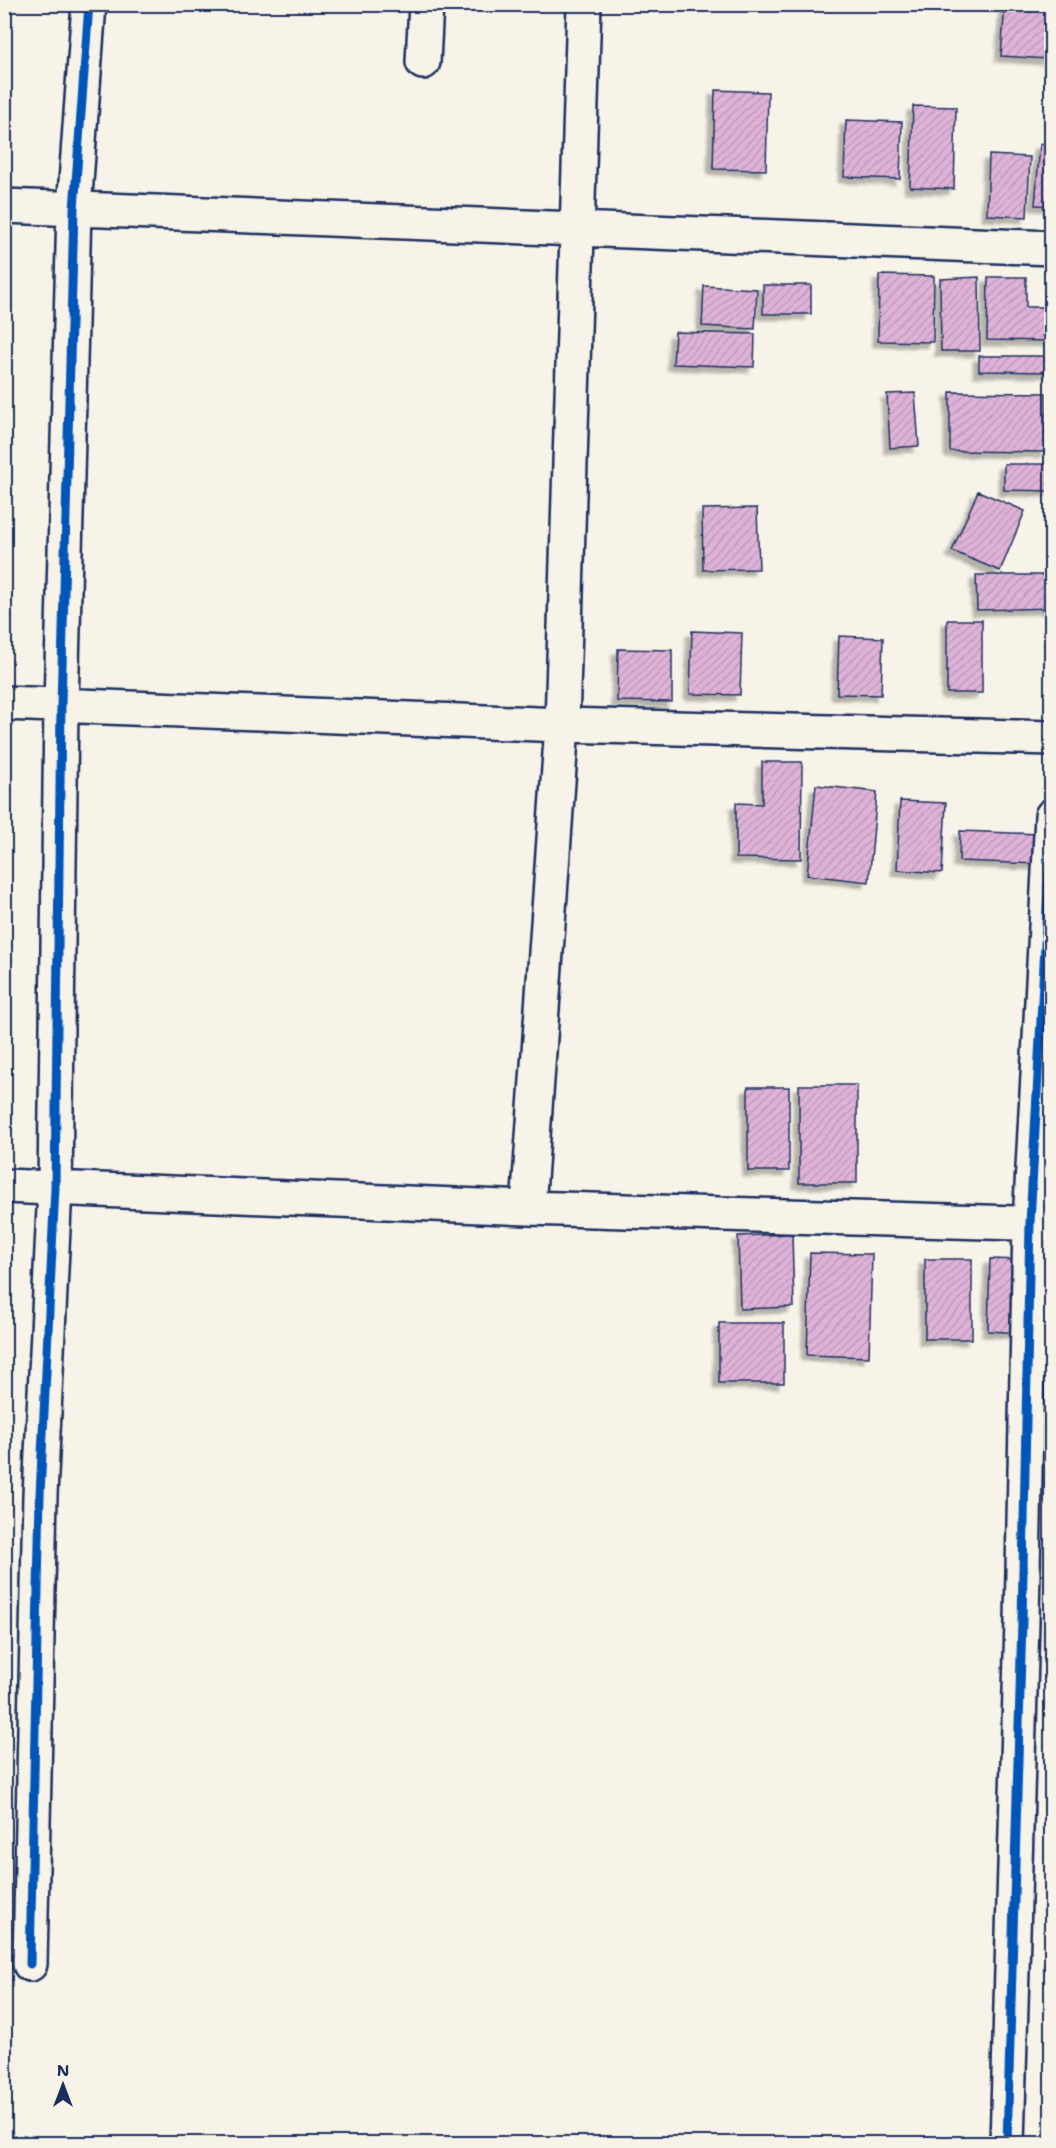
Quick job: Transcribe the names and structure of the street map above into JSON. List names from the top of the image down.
{
  "north": "top"
}
